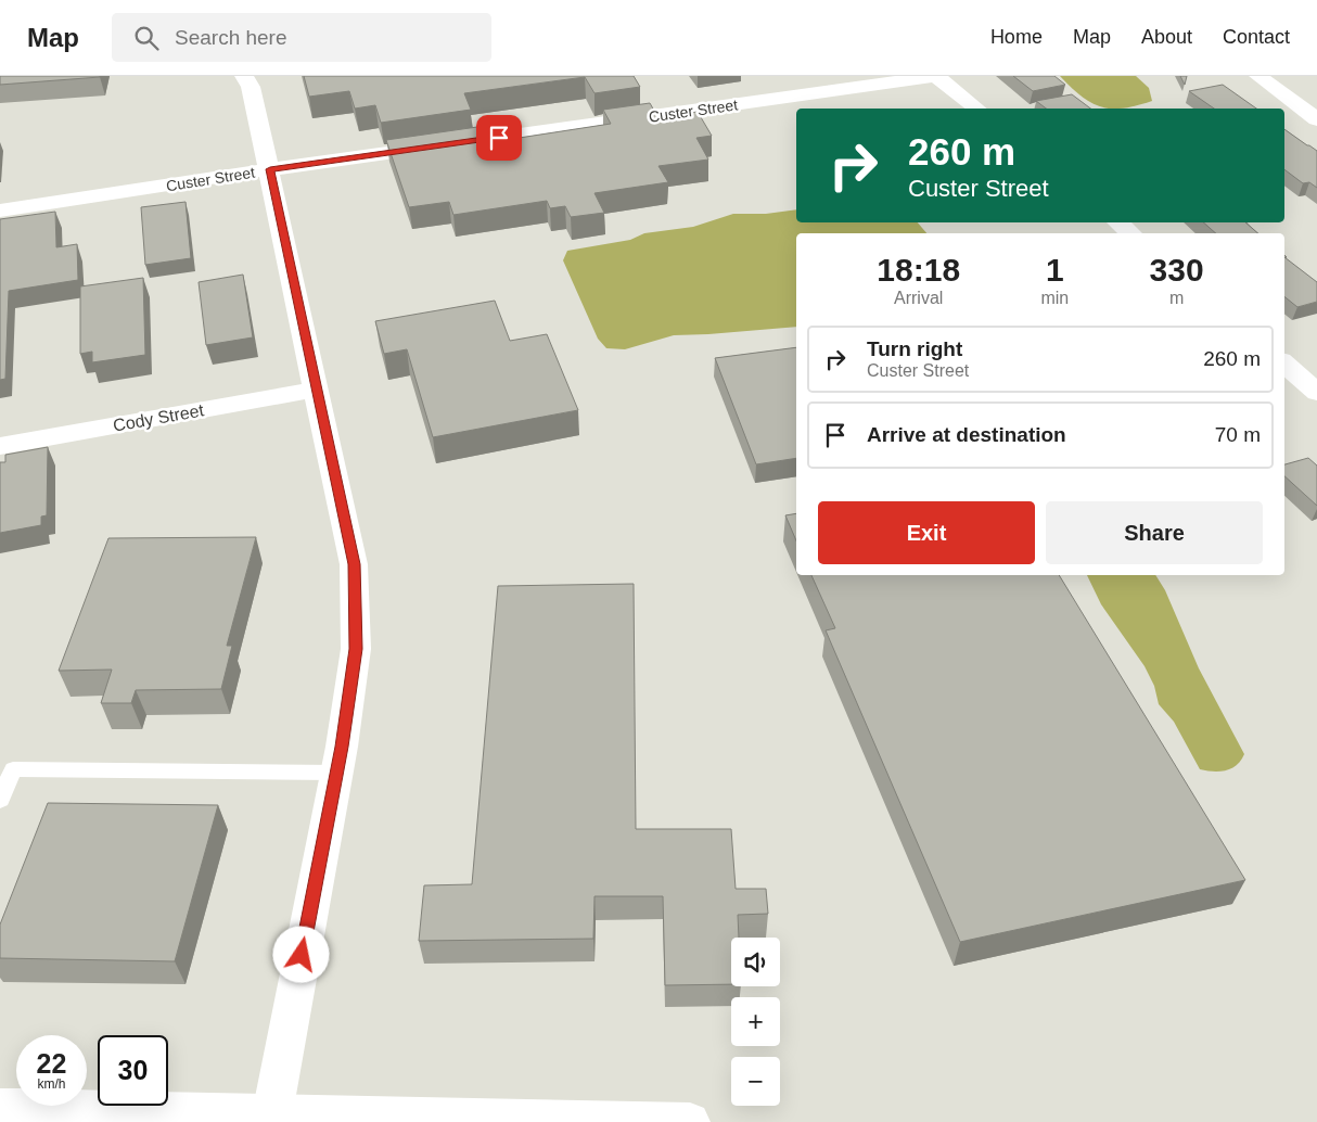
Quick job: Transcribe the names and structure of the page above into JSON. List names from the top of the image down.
{
  "streets": {
    "street": ["Custer Street", "Cody Street"]
  },
  "page": {
    "header": "Map",
    "search": "Search here",
    "nav": [
      "Home",
      "Map",
      "About",
      "Contact"
    ],
    "turn": ["260 m", "Custer Street"],
    "eta": [
      "18:18",
      "Arrival",
      "1",
      "min",
      "330",
      "m"
    ],
    "list": [
      {
        "name": "Turn right",
        "note": "Custer Street",
        "value": "260 m"
      },
      {
        "name": "Arrive at destination",
        "value": "70 m"
      }
    ],
    "buttons": ["Exit", "Share"],
    "map_buttons": ["+", "−"],
    "speed": "22 km/h",
    "limit": "30"
  }
}
